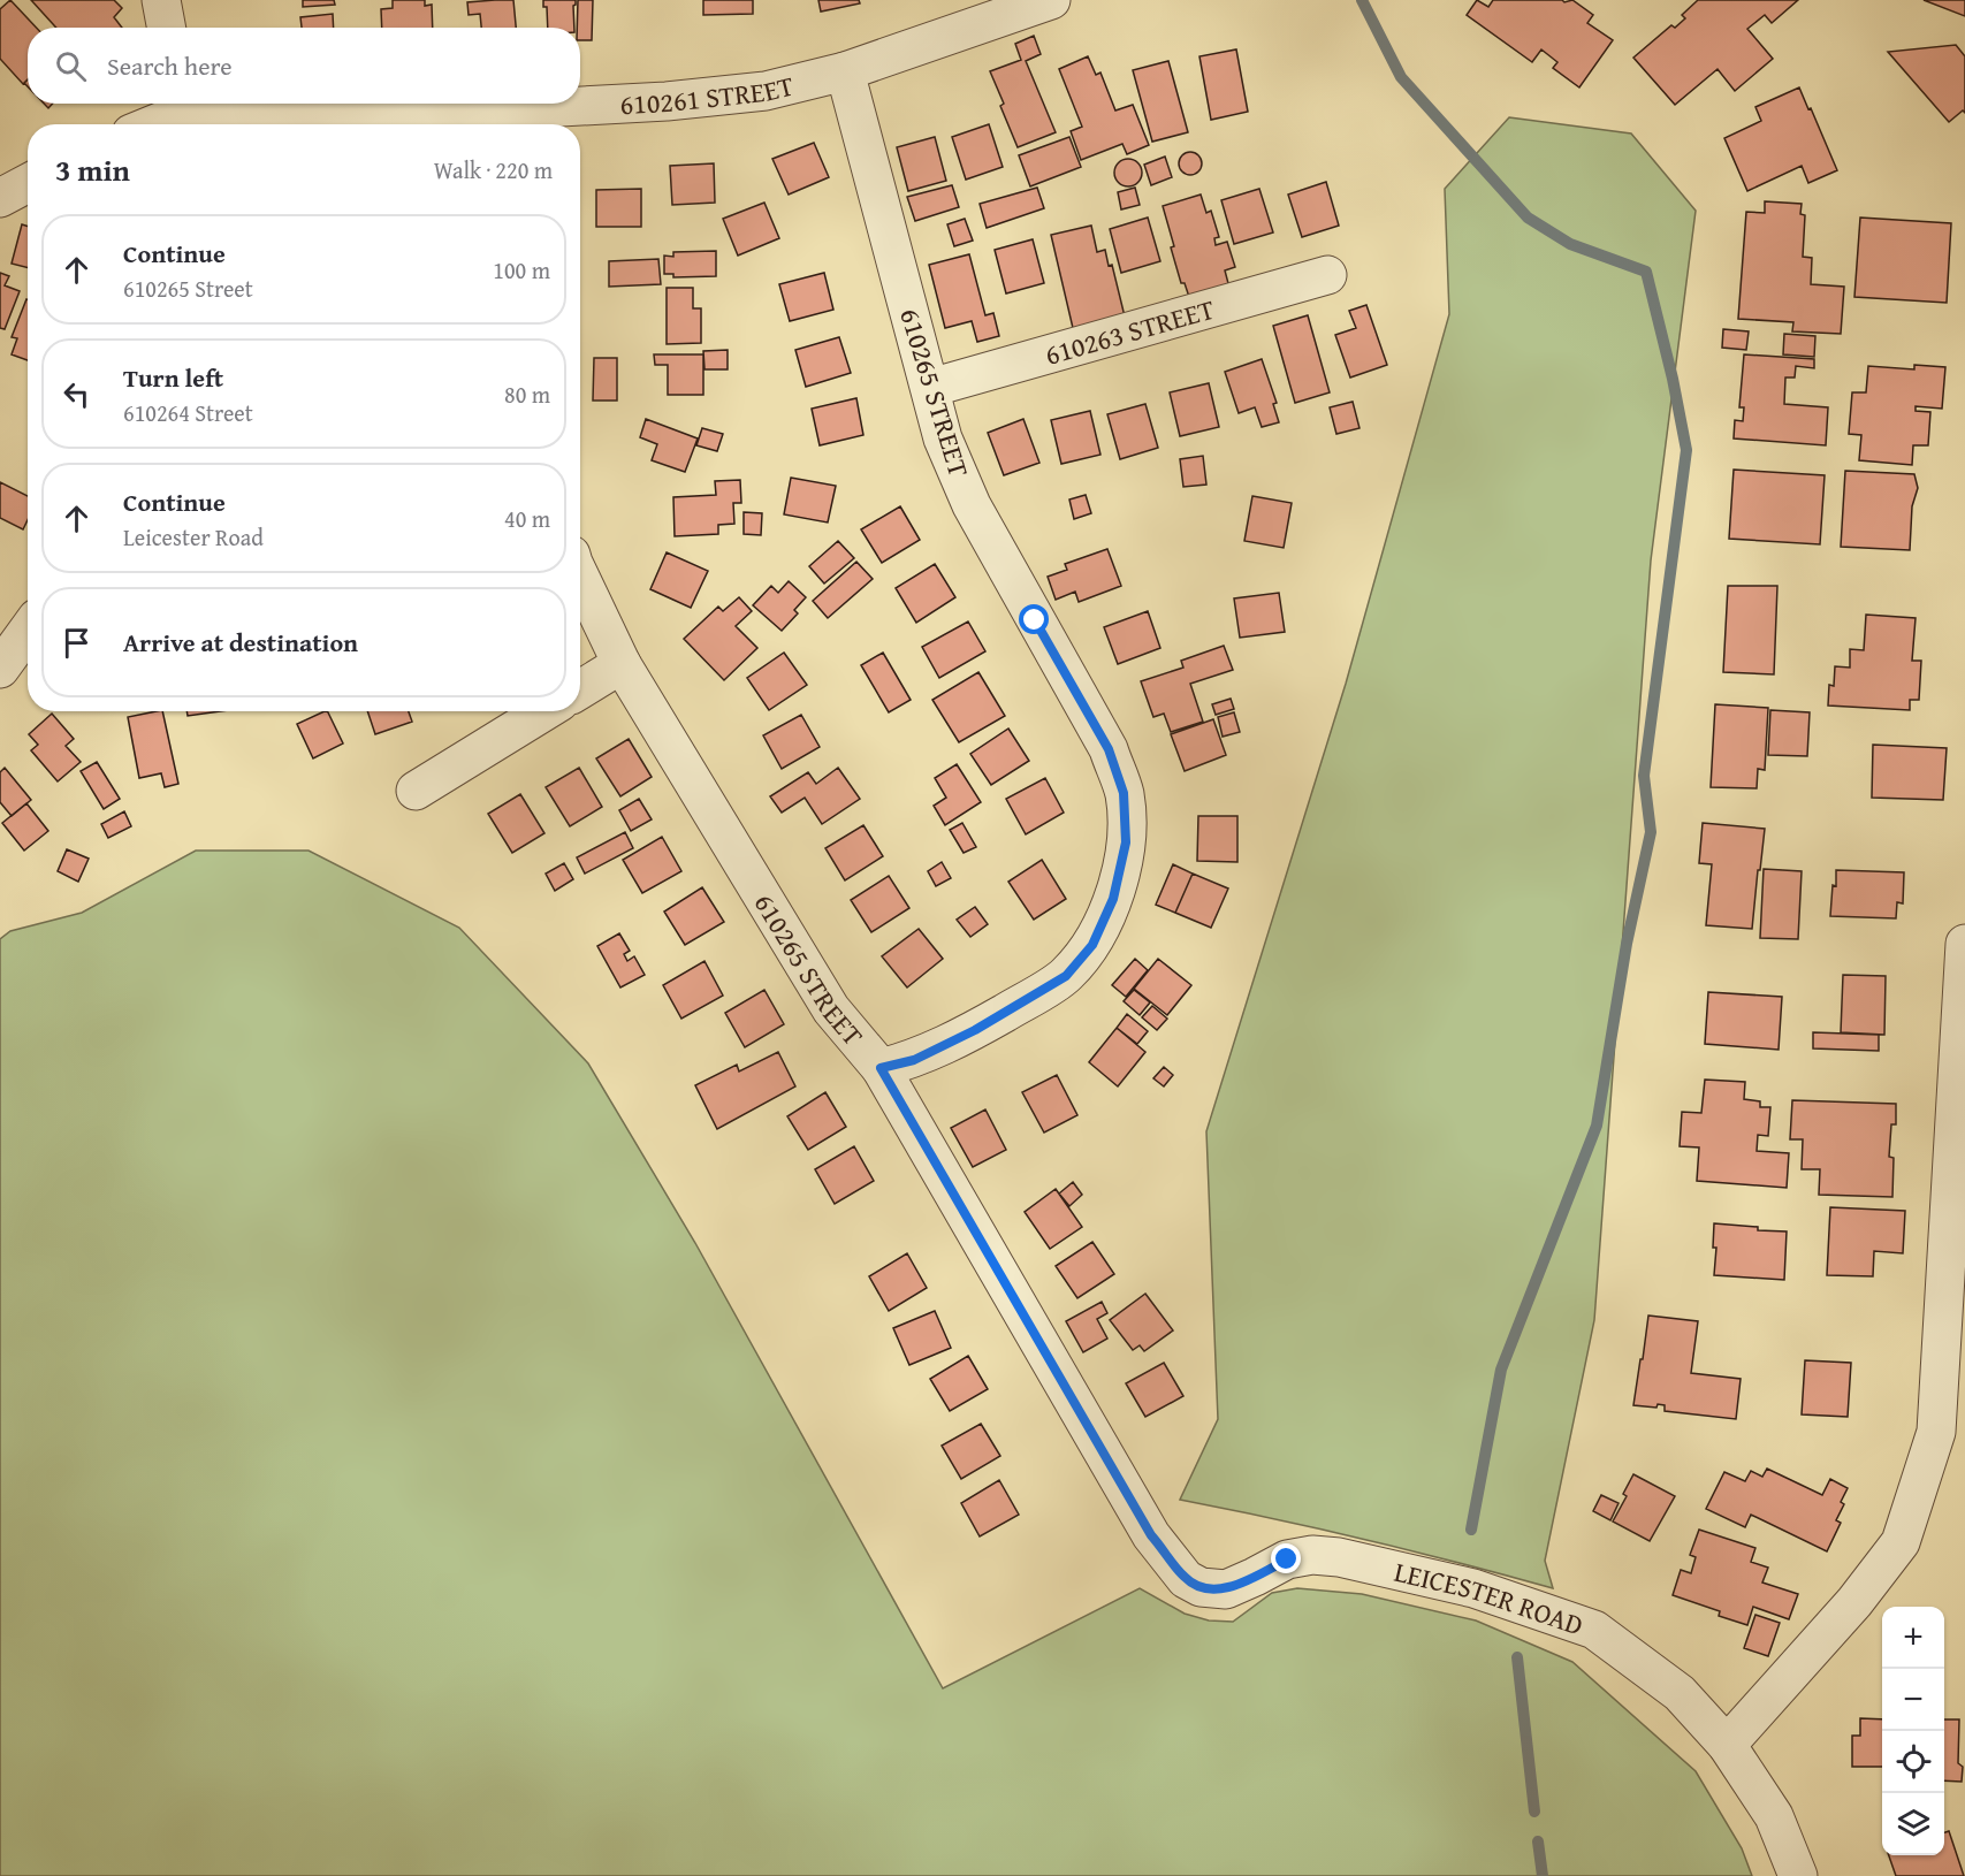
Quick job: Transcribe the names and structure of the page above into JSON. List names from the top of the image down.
{
  "streets": {
    "street": [
      "610261 STREET",
      "610263 STREET",
      "610265 STREET",
      "LEICESTER ROAD"
    ]
  },
  "crossings": [
    ["610261 STREET", "610265 STREET"],
    ["610263 STREET", "610265 STREET"],
    ["610265 STREET", "LEICESTER ROAD"]
  ],
  "page": {
    "search": "Search here",
    "heading": ["3 min", "Walk · 220 m"],
    "list": [
      ["Continue", "610265 Street", "100 m"],
      ["Turn left", "610264 Street", "80 m"],
      ["Continue", "Leicester Road", "40 m"],
      "Arrive at destination"
    ],
    "map_buttons": ["+", "−"]
  }
}
